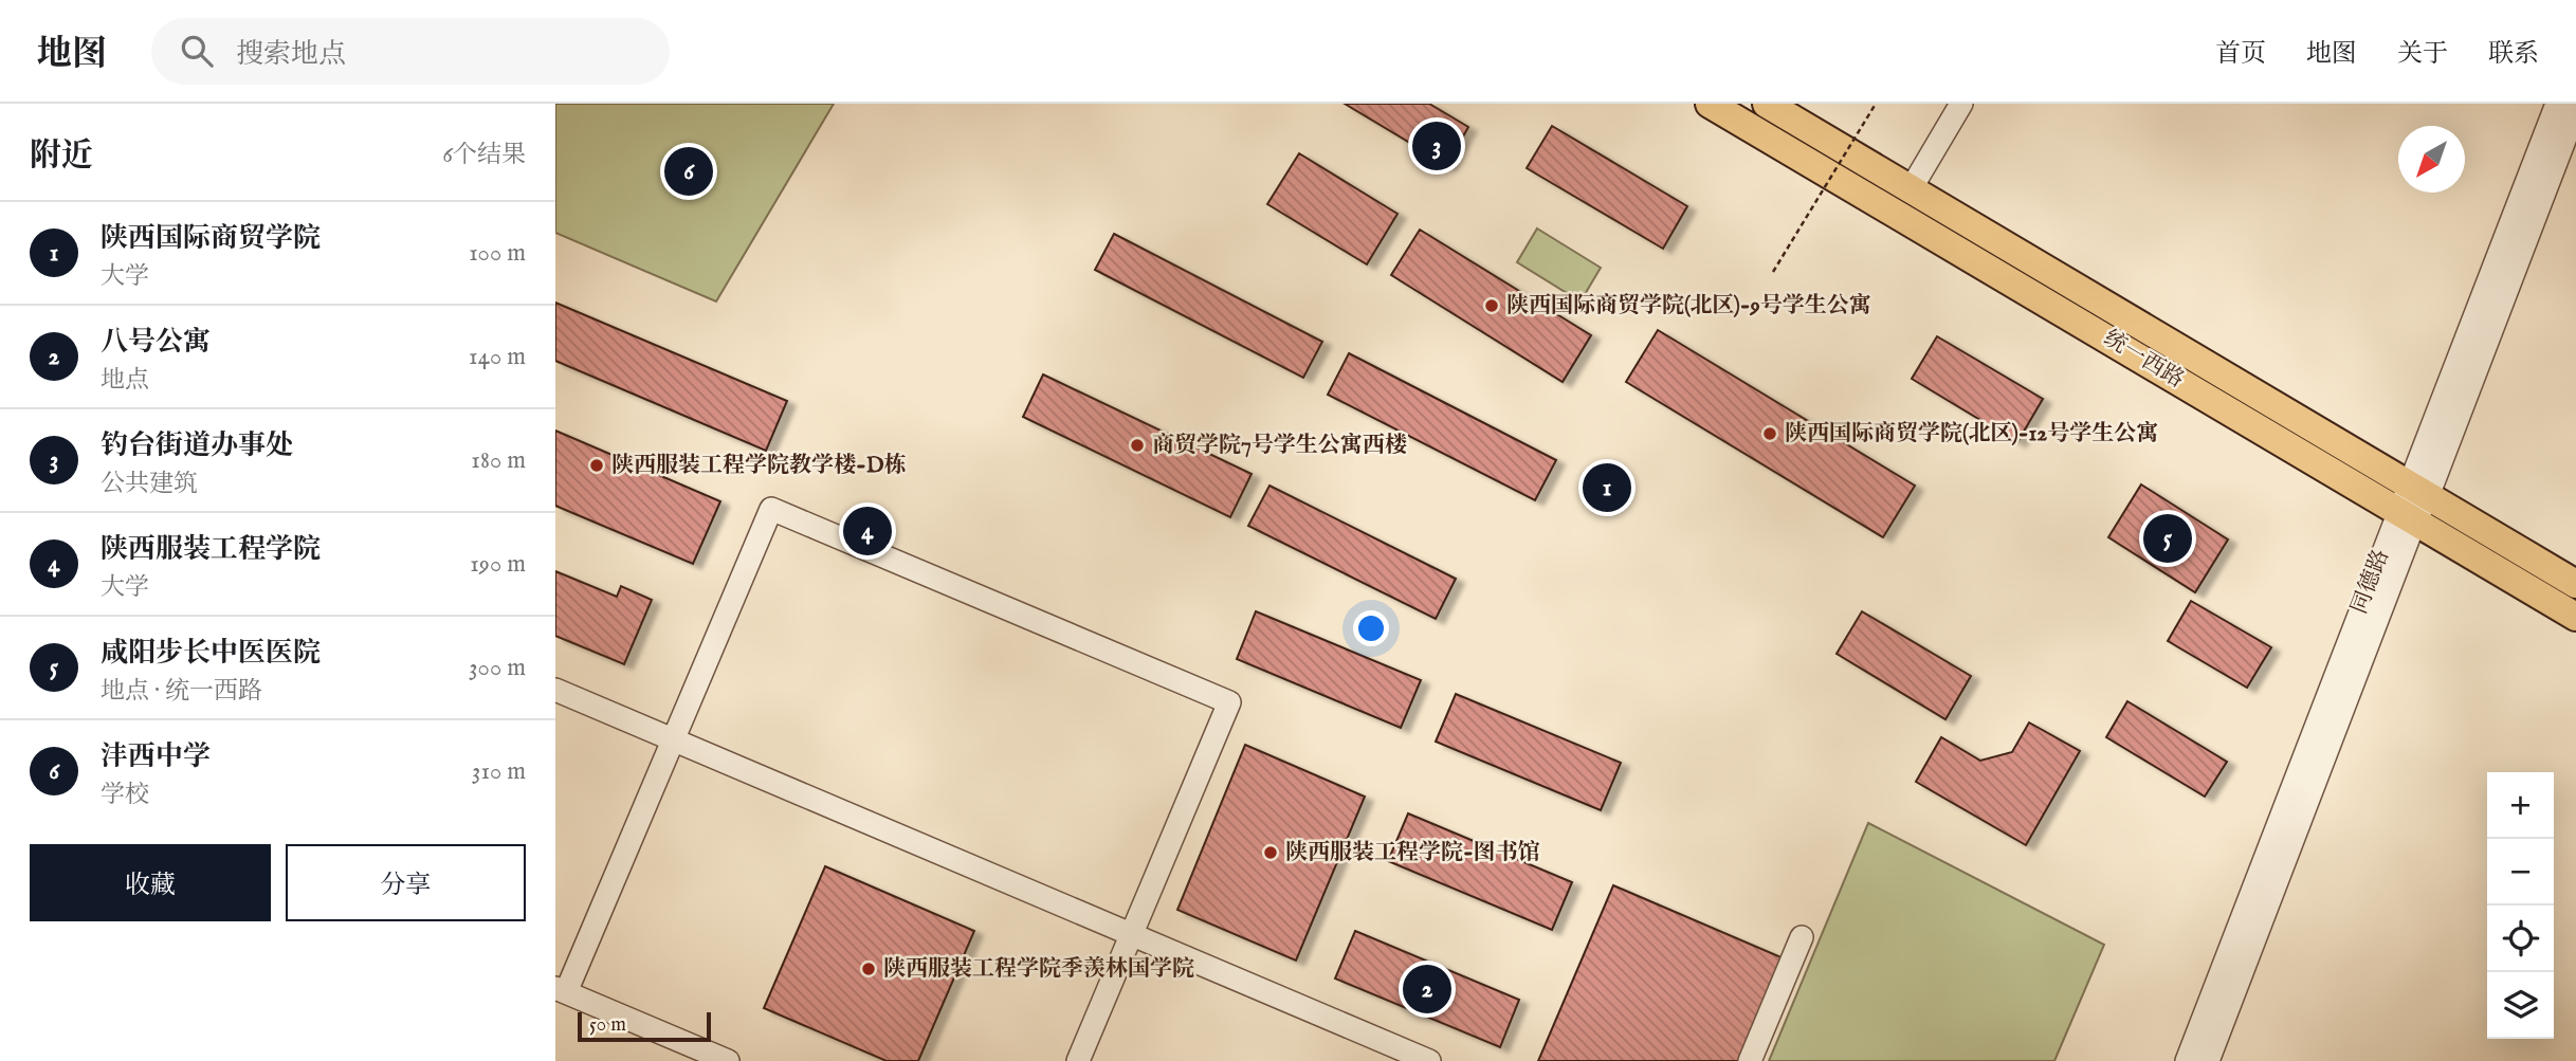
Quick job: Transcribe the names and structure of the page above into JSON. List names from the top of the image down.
{
  "streets": {
    "main road": ["统一西路"],
    "street": ["同德路"]
  },
  "crossings": [
    ["统一西路", "同德路"]
  ],
  "places": [
    "陕西国际商贸学院(北区)-9号学生公寓",
    "陕西国际商贸学院(北区)-12号学生公寓",
    "商贸学院7号学生公寓西楼",
    "陕西服装工程学院教学楼-D栋",
    "陕西服装工程学院-图书馆",
    "陕西服装工程学院季羡林国学院"
  ],
  "scale_bar": "50 m",
  "north": "bottom left",
  "page": {
    "header": "地图",
    "search": "搜索地点",
    "nav": [
      "首页",
      "地图",
      "关于",
      "联系"
    ],
    "heading": ["附近", "6个结果"],
    "pins": [
      "3",
      "6",
      "1",
      "4",
      "5",
      "2"
    ],
    "list": [
      {
        "mark": "1",
        "name": "陕西国际商贸学院",
        "note": "大学",
        "value": "100 m"
      },
      {
        "mark": "2",
        "name": "八号公寓",
        "note": "地点",
        "value": "140 m"
      },
      {
        "mark": "3",
        "name": "钓台街道办事处",
        "note": "公共建筑",
        "value": "180 m"
      },
      {
        "mark": "4",
        "name": "陕西服装工程学院",
        "note": "大学",
        "value": "190 m"
      },
      {
        "mark": "5",
        "name": "咸阳步长中医医院",
        "note": "地点 · 统一西路",
        "value": "300 m"
      },
      {
        "mark": "6",
        "name": "沣西中学",
        "note": "学校",
        "value": "310 m"
      }
    ],
    "map_buttons": ["+", "−"],
    "buttons": ["收藏", "分享"],
    "scale": "50 m"
  }
}
